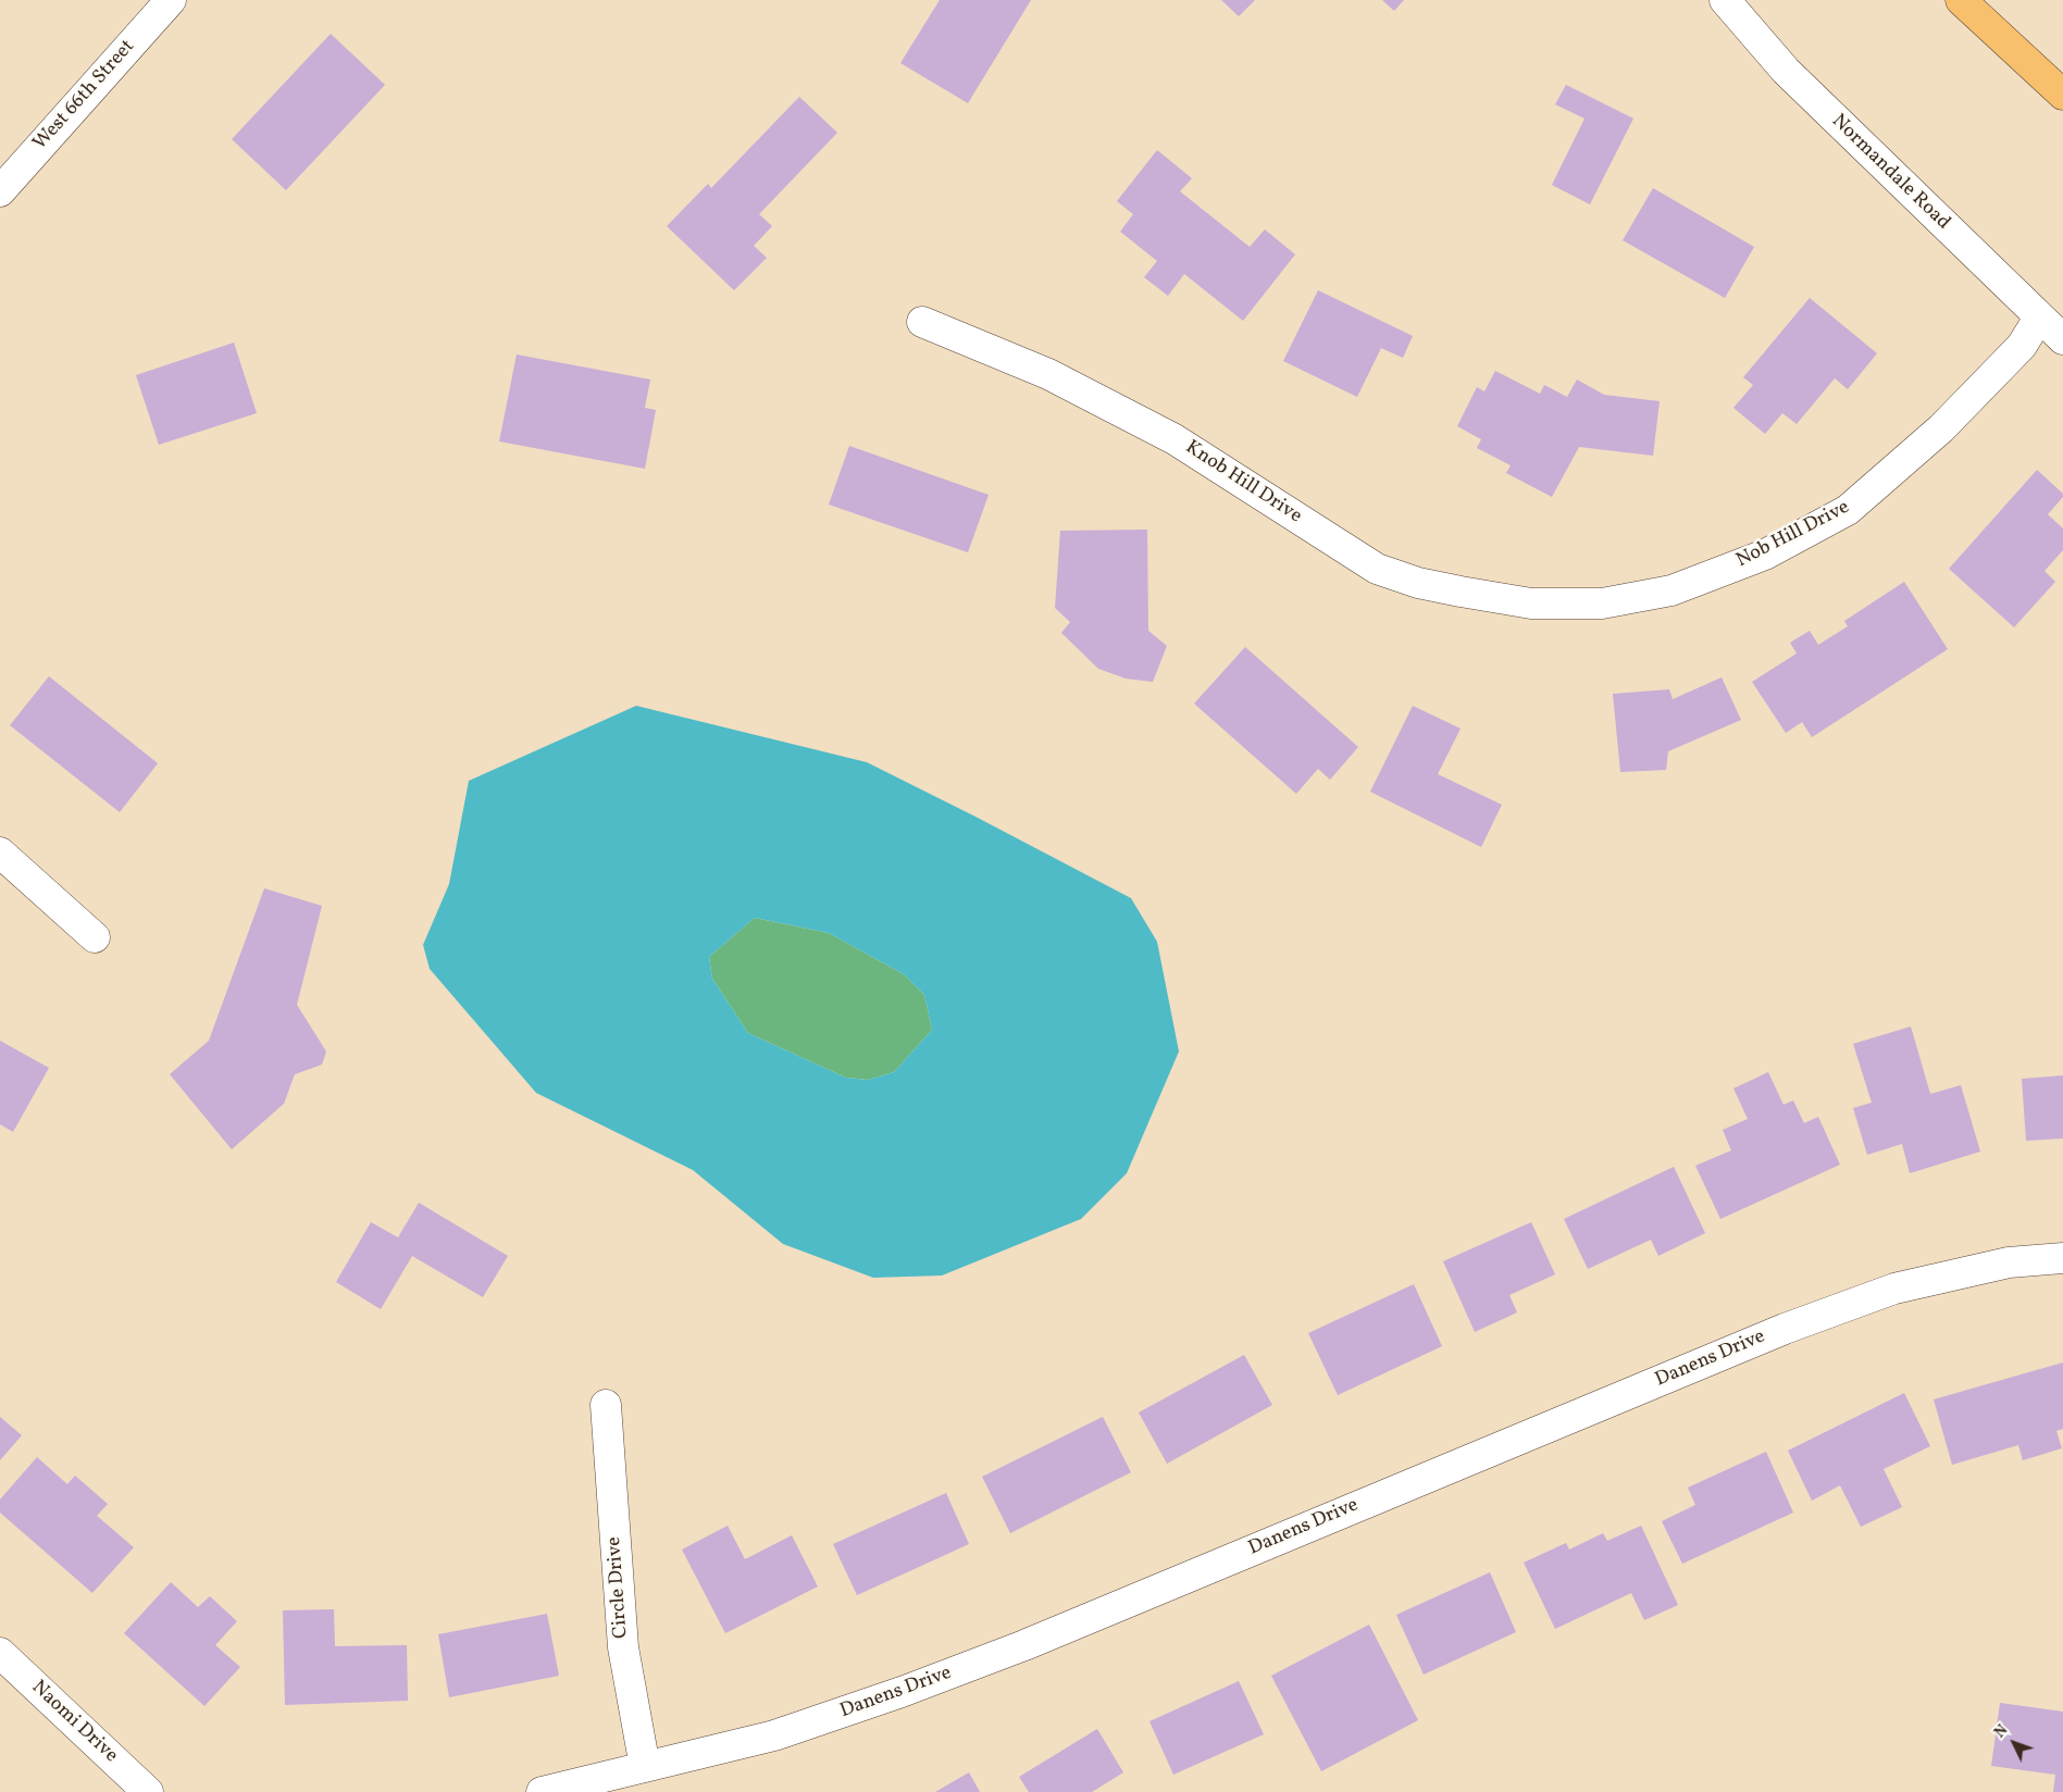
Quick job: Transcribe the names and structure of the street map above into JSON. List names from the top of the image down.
{
  "streets": {
    "street": [
      "West 66th Street",
      "Normandale Road",
      "Knob Hill Drive",
      "Nob Hill Drive",
      "Danens Drive",
      "Circle Drive",
      "Naomi Drive"
    ]
  },
  "crossings": [
    ["Normandale Road", "Nob Hill Drive"],
    ["Knob Hill Drive", "Nob Hill Drive"],
    ["Danens Drive", "Circle Drive"]
  ],
  "north": "top left"
}
